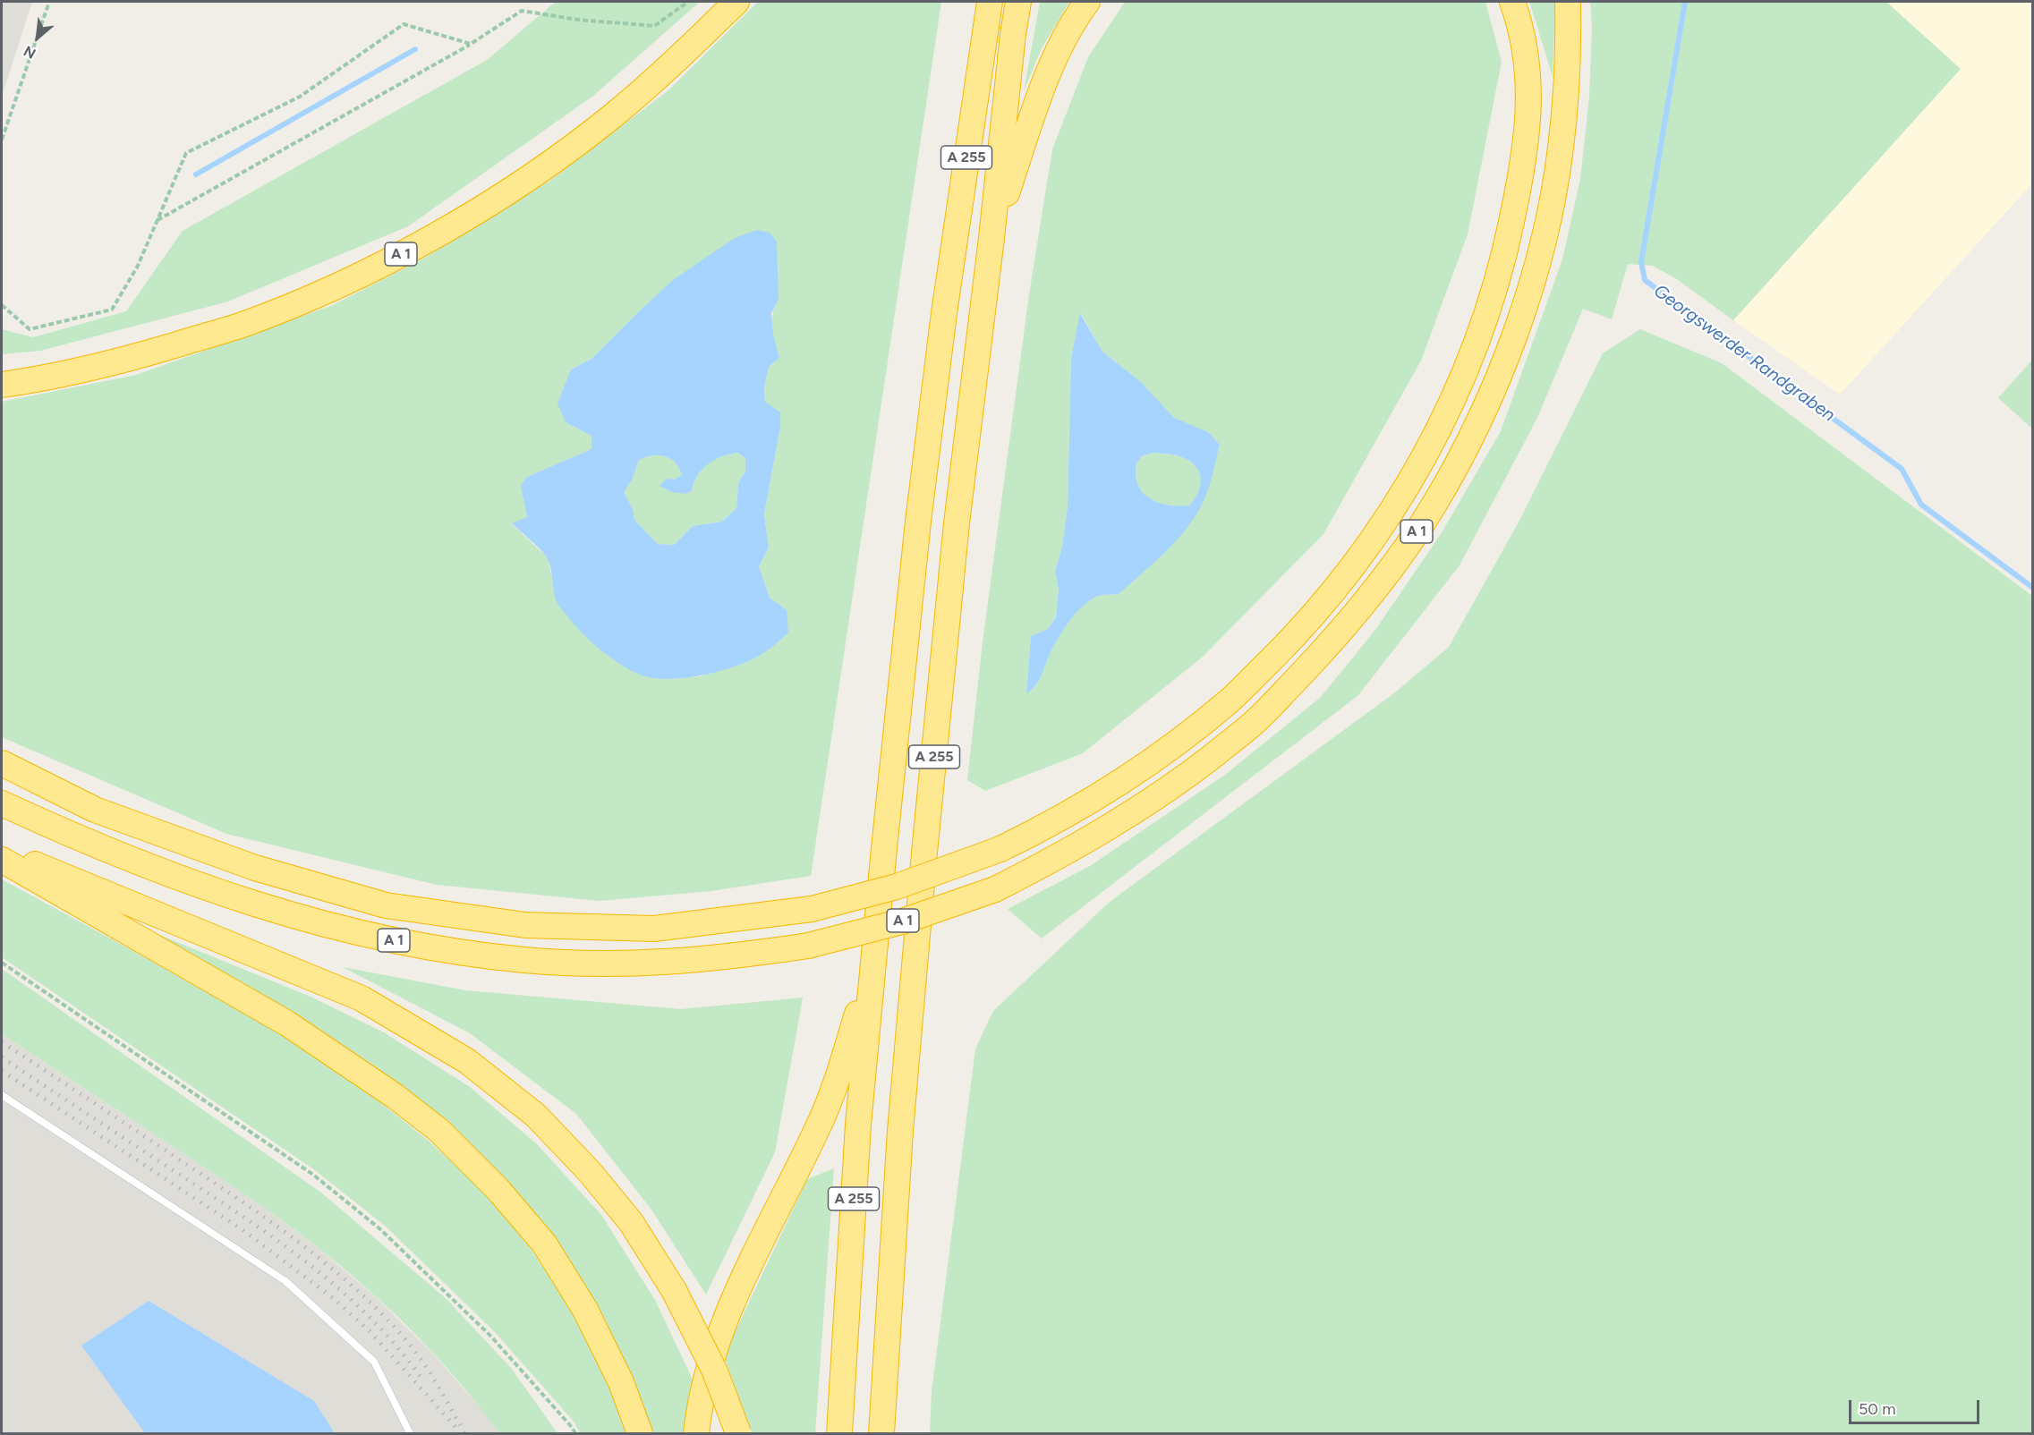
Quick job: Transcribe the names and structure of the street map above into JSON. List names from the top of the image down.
{
  "streets": {
    "highway": ["A 255", "A 1"]
  },
  "water": ["Georgswerder Randgraben"],
  "scale_bar": "50 m",
  "north": "bottom left"
}
